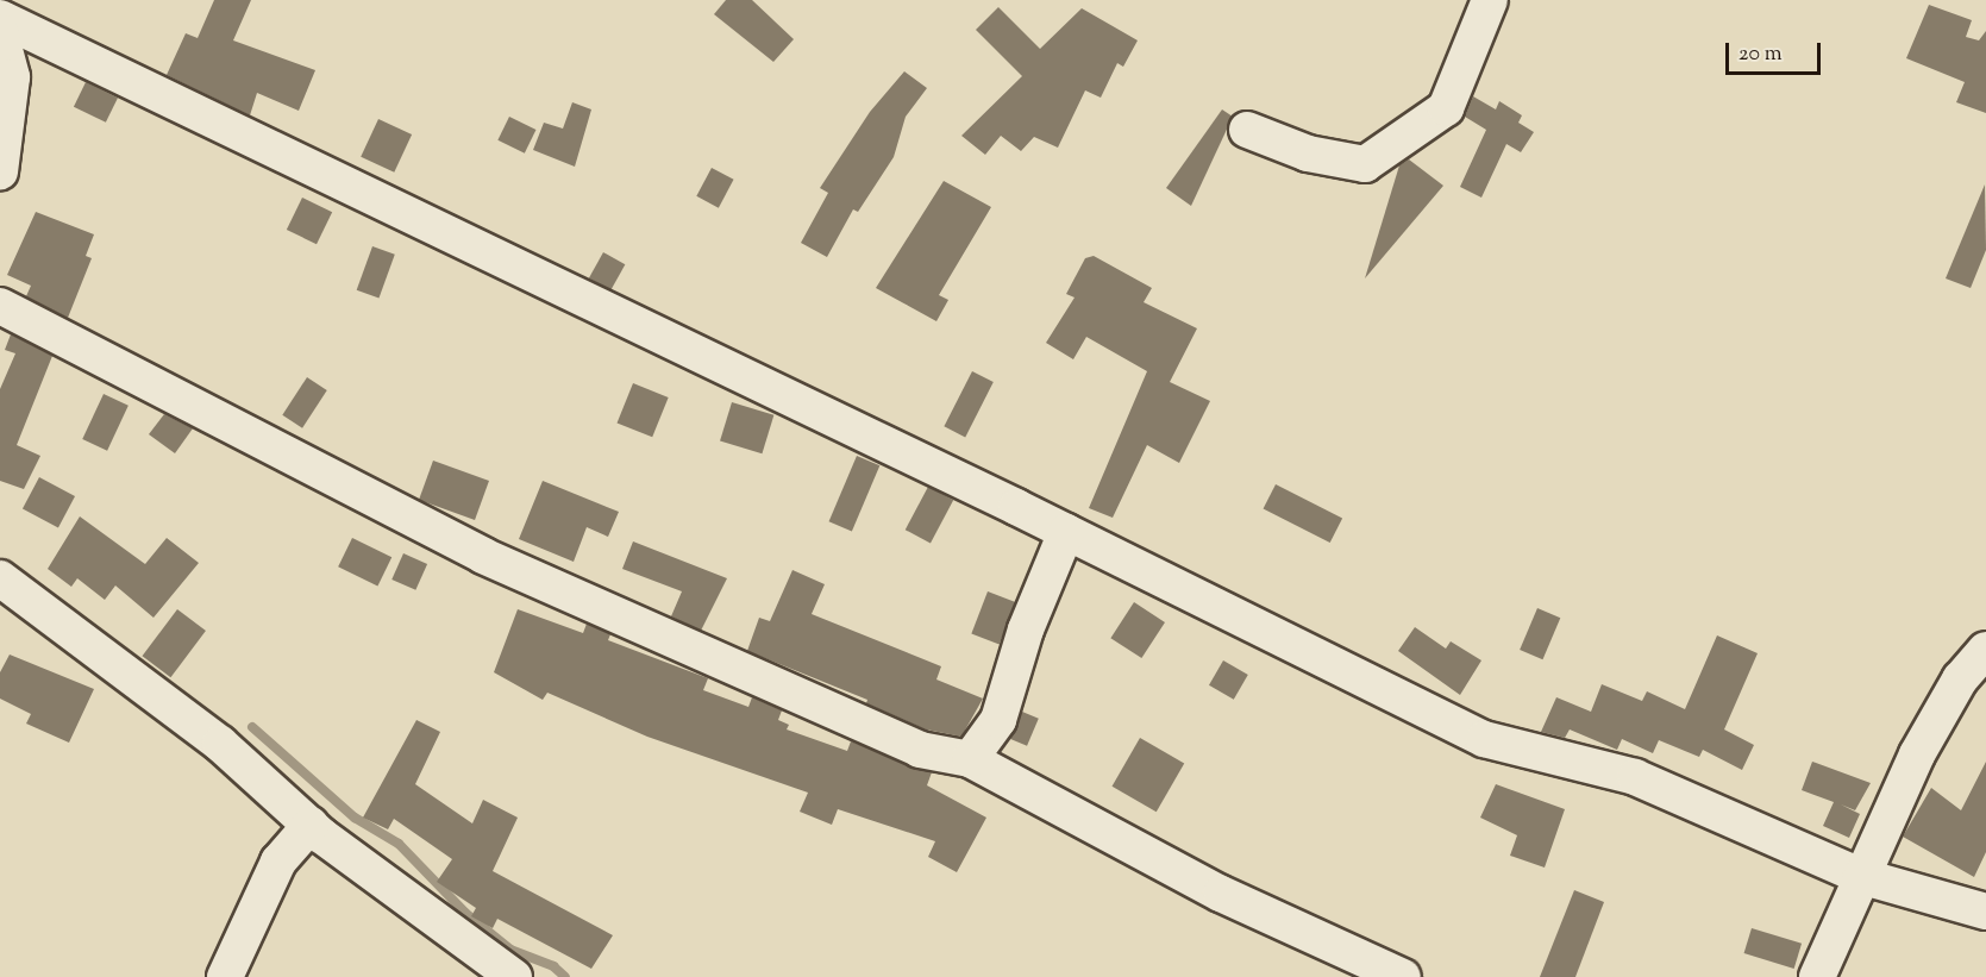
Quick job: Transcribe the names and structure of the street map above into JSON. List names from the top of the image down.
{
  "scale_bar": "20 m"
}
